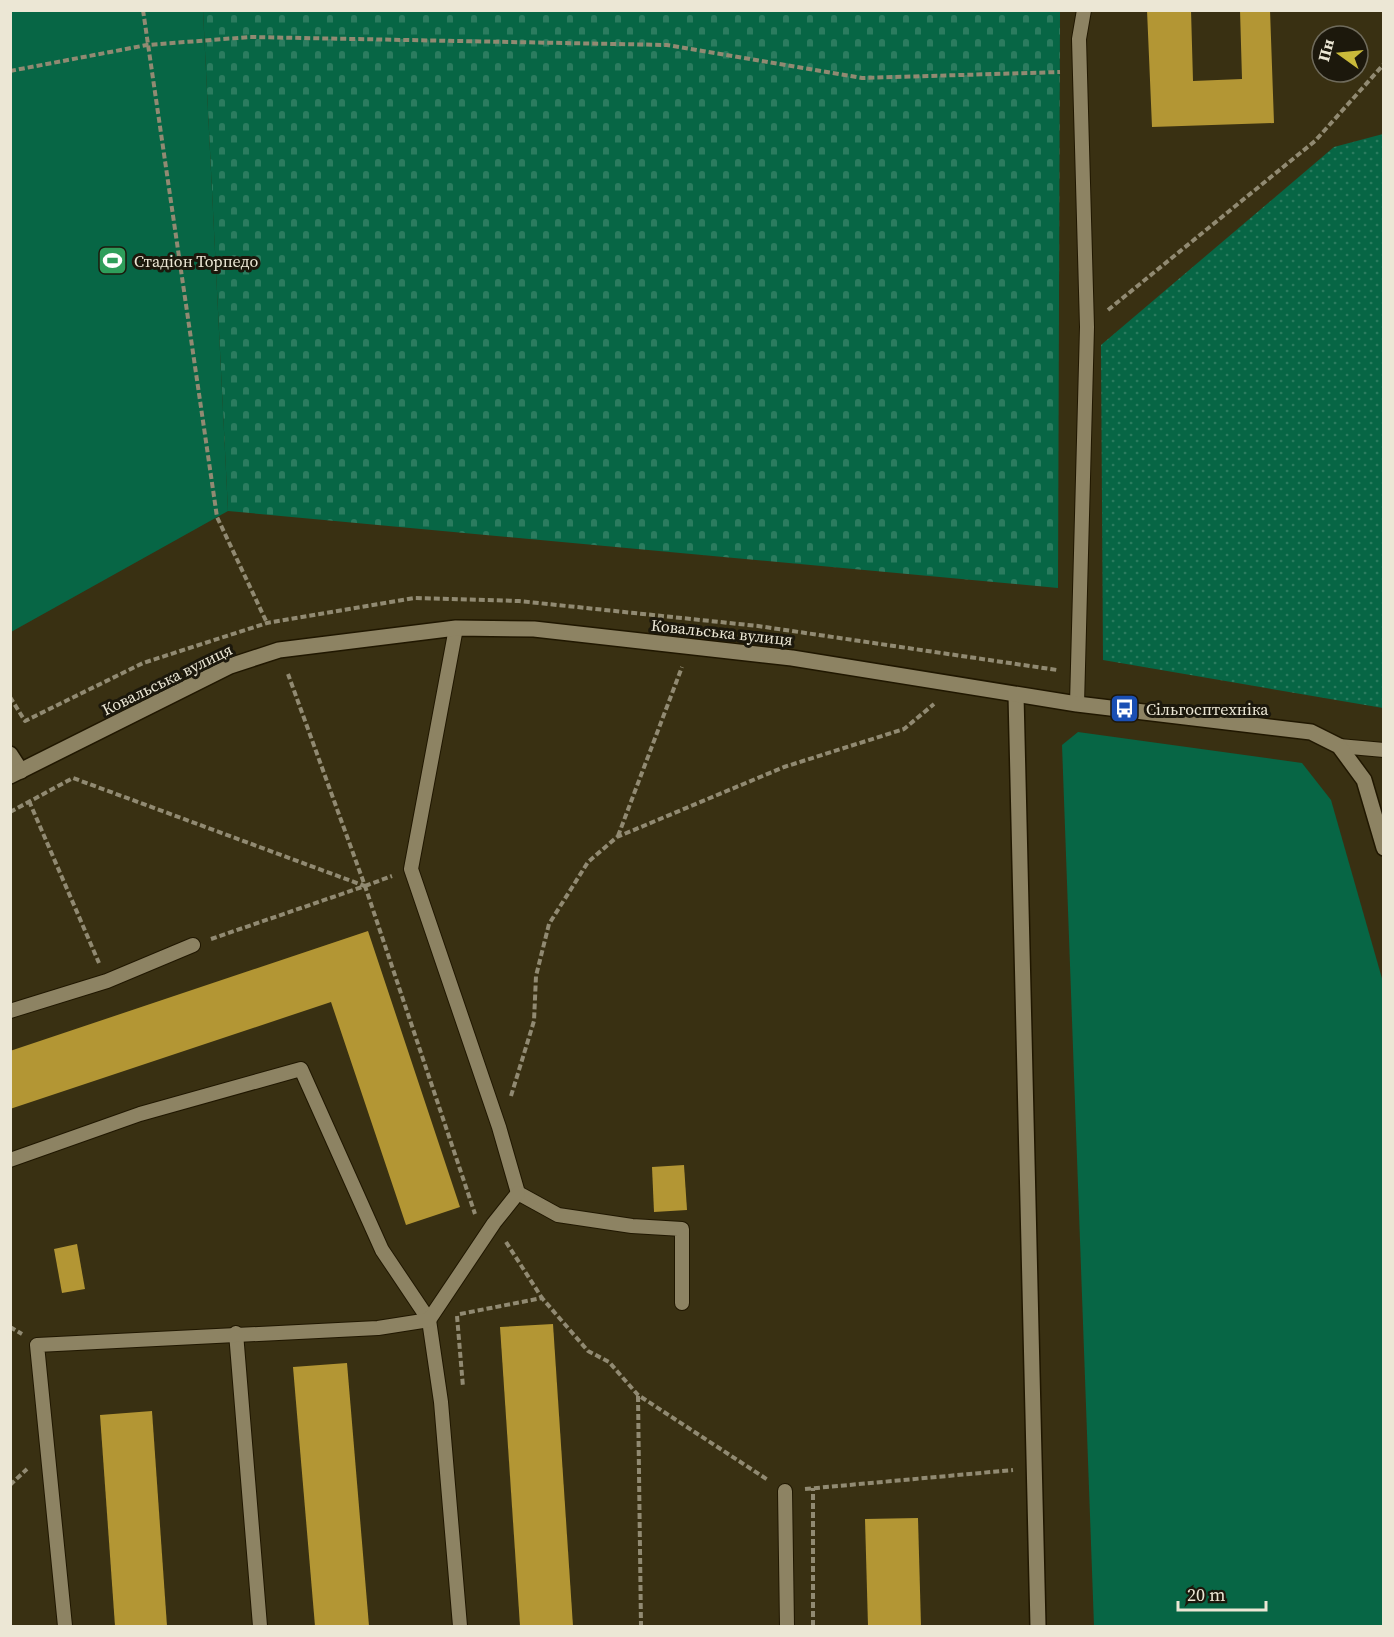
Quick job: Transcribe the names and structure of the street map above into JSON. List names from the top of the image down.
{
  "streets": {
    "street": ["Ковальська вулиця"]
  },
  "places": {
    "sports": ["Стадіон Торпедо"],
    "bus stop": ["Сільгосптехніка"]
  },
  "scale_bar": "20 m",
  "north": "left"
}
